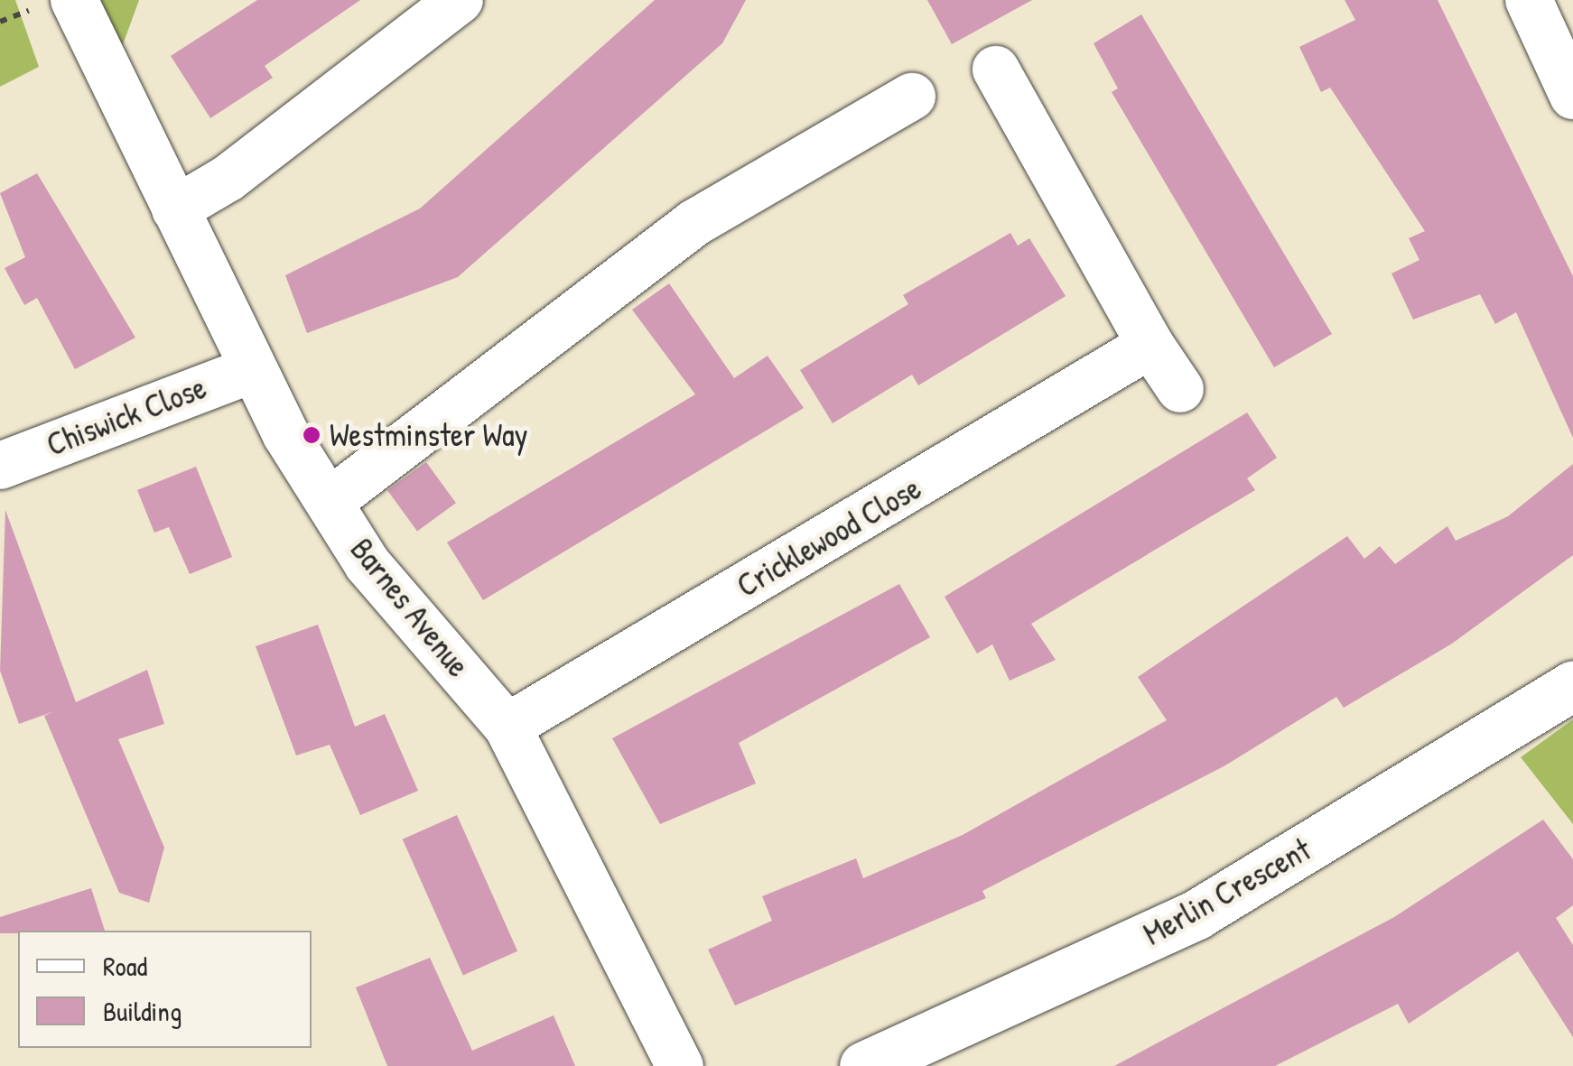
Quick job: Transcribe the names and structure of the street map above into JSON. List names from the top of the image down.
{
  "streets": {
    "street": [
      "Chiswick Close",
      "Cricklewood Close",
      "Barnes Avenue",
      "Merlin Crescent"
    ]
  },
  "crossings": [
    ["Chiswick Close", "Barnes Avenue"],
    ["Cricklewood Close", "Barnes Avenue"]
  ],
  "places": ["Westminster Way"],
  "legend": ["Road", "Building"]
}
